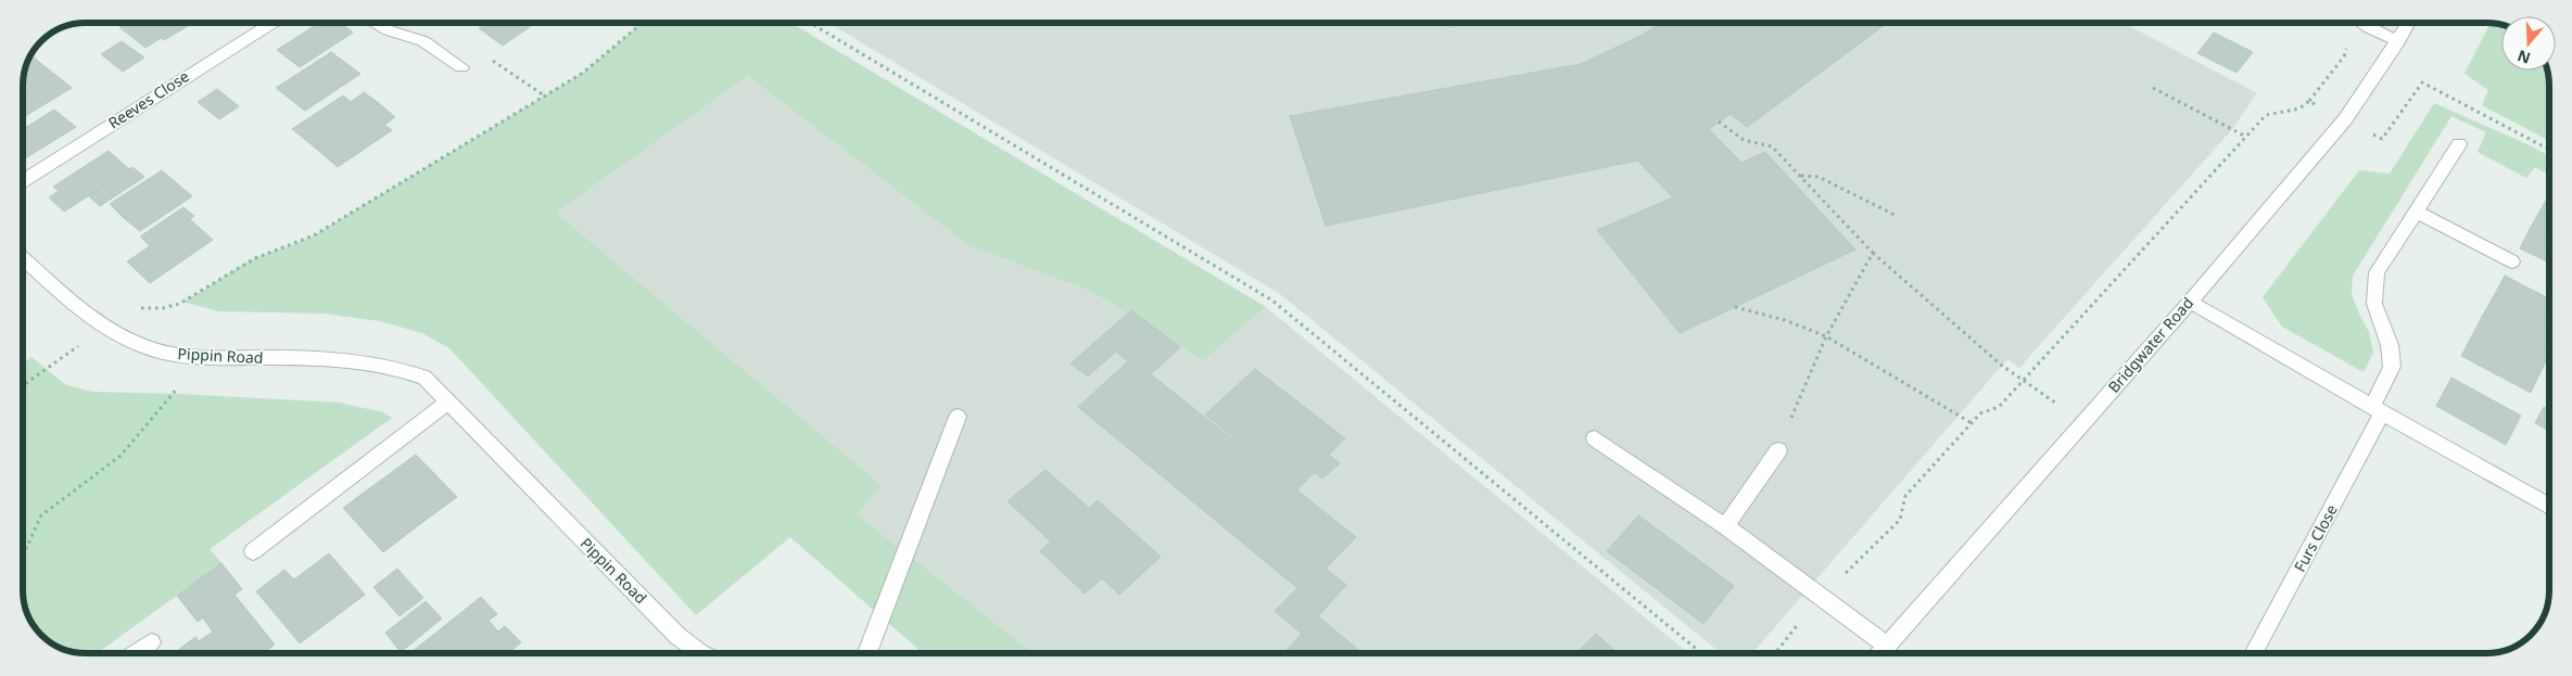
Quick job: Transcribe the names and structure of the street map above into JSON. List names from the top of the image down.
{
  "streets": {
    "street": [
      "Reeves Close",
      "Bridgwater Road",
      "Pippin Road",
      "Furs Close"
    ]
  },
  "north": "bottom"
}
